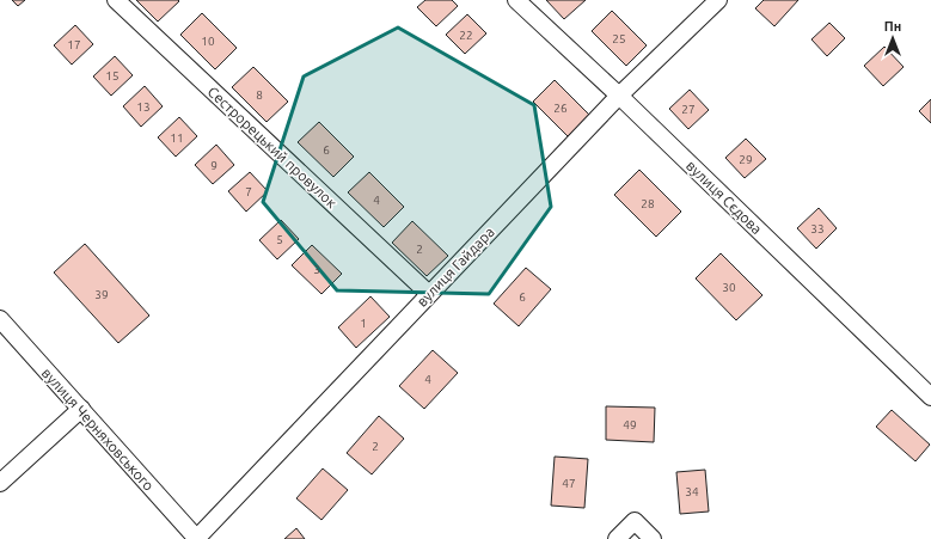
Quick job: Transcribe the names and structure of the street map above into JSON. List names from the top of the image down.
{
  "streets": {
    "street": [
      "Сестрорецький провулок",
      "вулиця Сєдова",
      "вулиця Гайдара",
      "вулиця Черняховського"
    ]
  },
  "crossings": [
    ["Сестрорецький провулок", "вулиця Гайдара"],
    ["вулиця Сєдова", "вулиця Гайдара"],
    ["вулиця Гайдара", "вулиця Черняховського"]
  ],
  "house_numbers": [
    "22",
    "25",
    "10",
    "17",
    "15",
    "8",
    "13",
    "26",
    "27",
    "11",
    "6",
    "29",
    "9",
    "7",
    "4",
    "28",
    "33",
    "5",
    "2",
    "3",
    "30",
    "39",
    "6",
    "1",
    "4",
    "49",
    "2",
    "47",
    "34"
  ],
  "north": "top"
}
